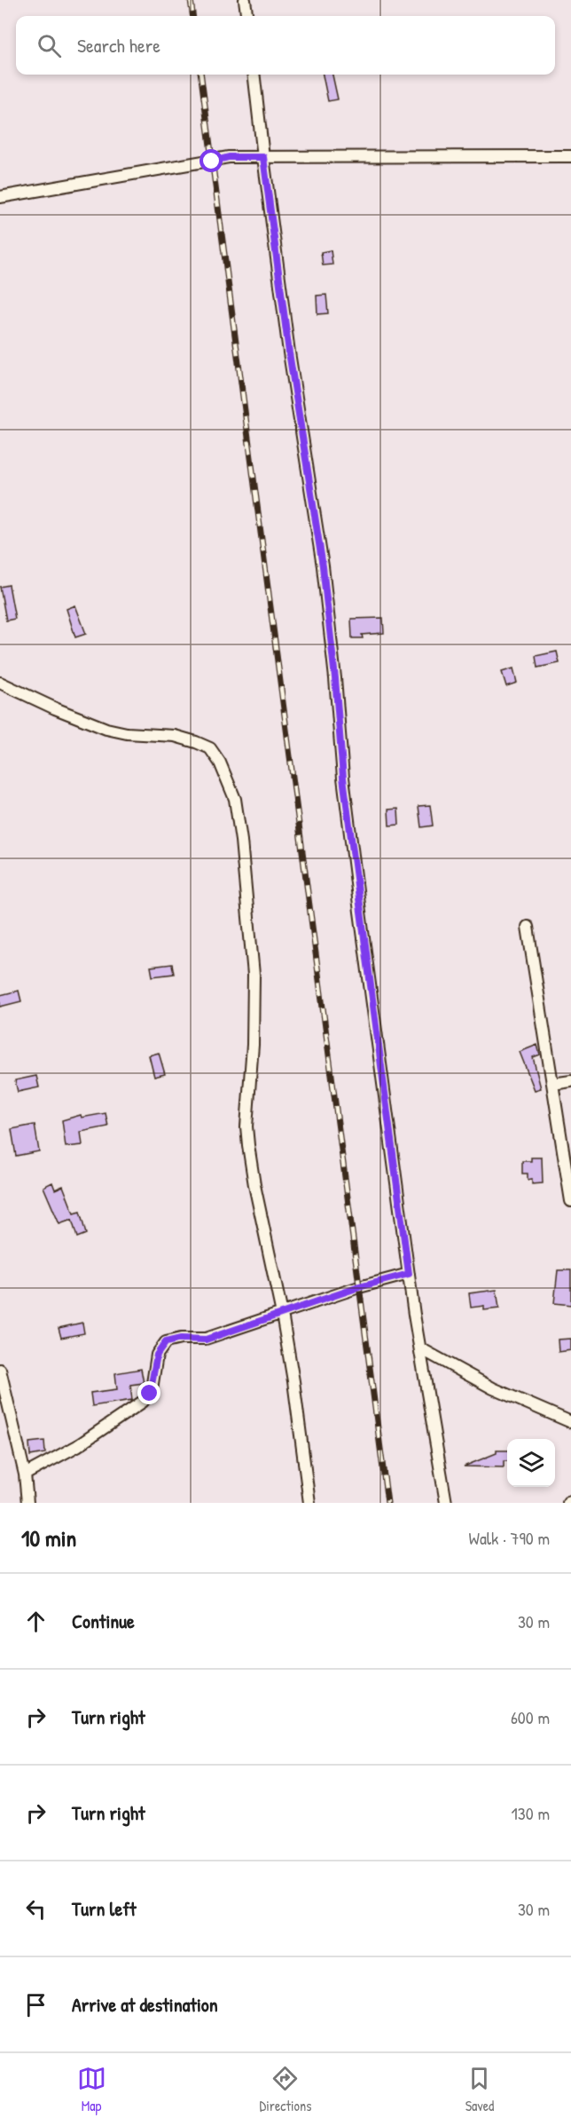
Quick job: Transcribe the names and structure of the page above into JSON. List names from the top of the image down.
{
  "page": {
    "search": "Search here",
    "heading": ["10 min", "Walk · 790 m"],
    "list": [
      ["Continue", "30 m"],
      ["Turn right", "600 m"],
      ["Turn right", "130 m"],
      ["Turn left", "30 m"],
      "Arrive at destination"
    ],
    "nav": ["Map", "Directions", "Saved"]
  }
}
